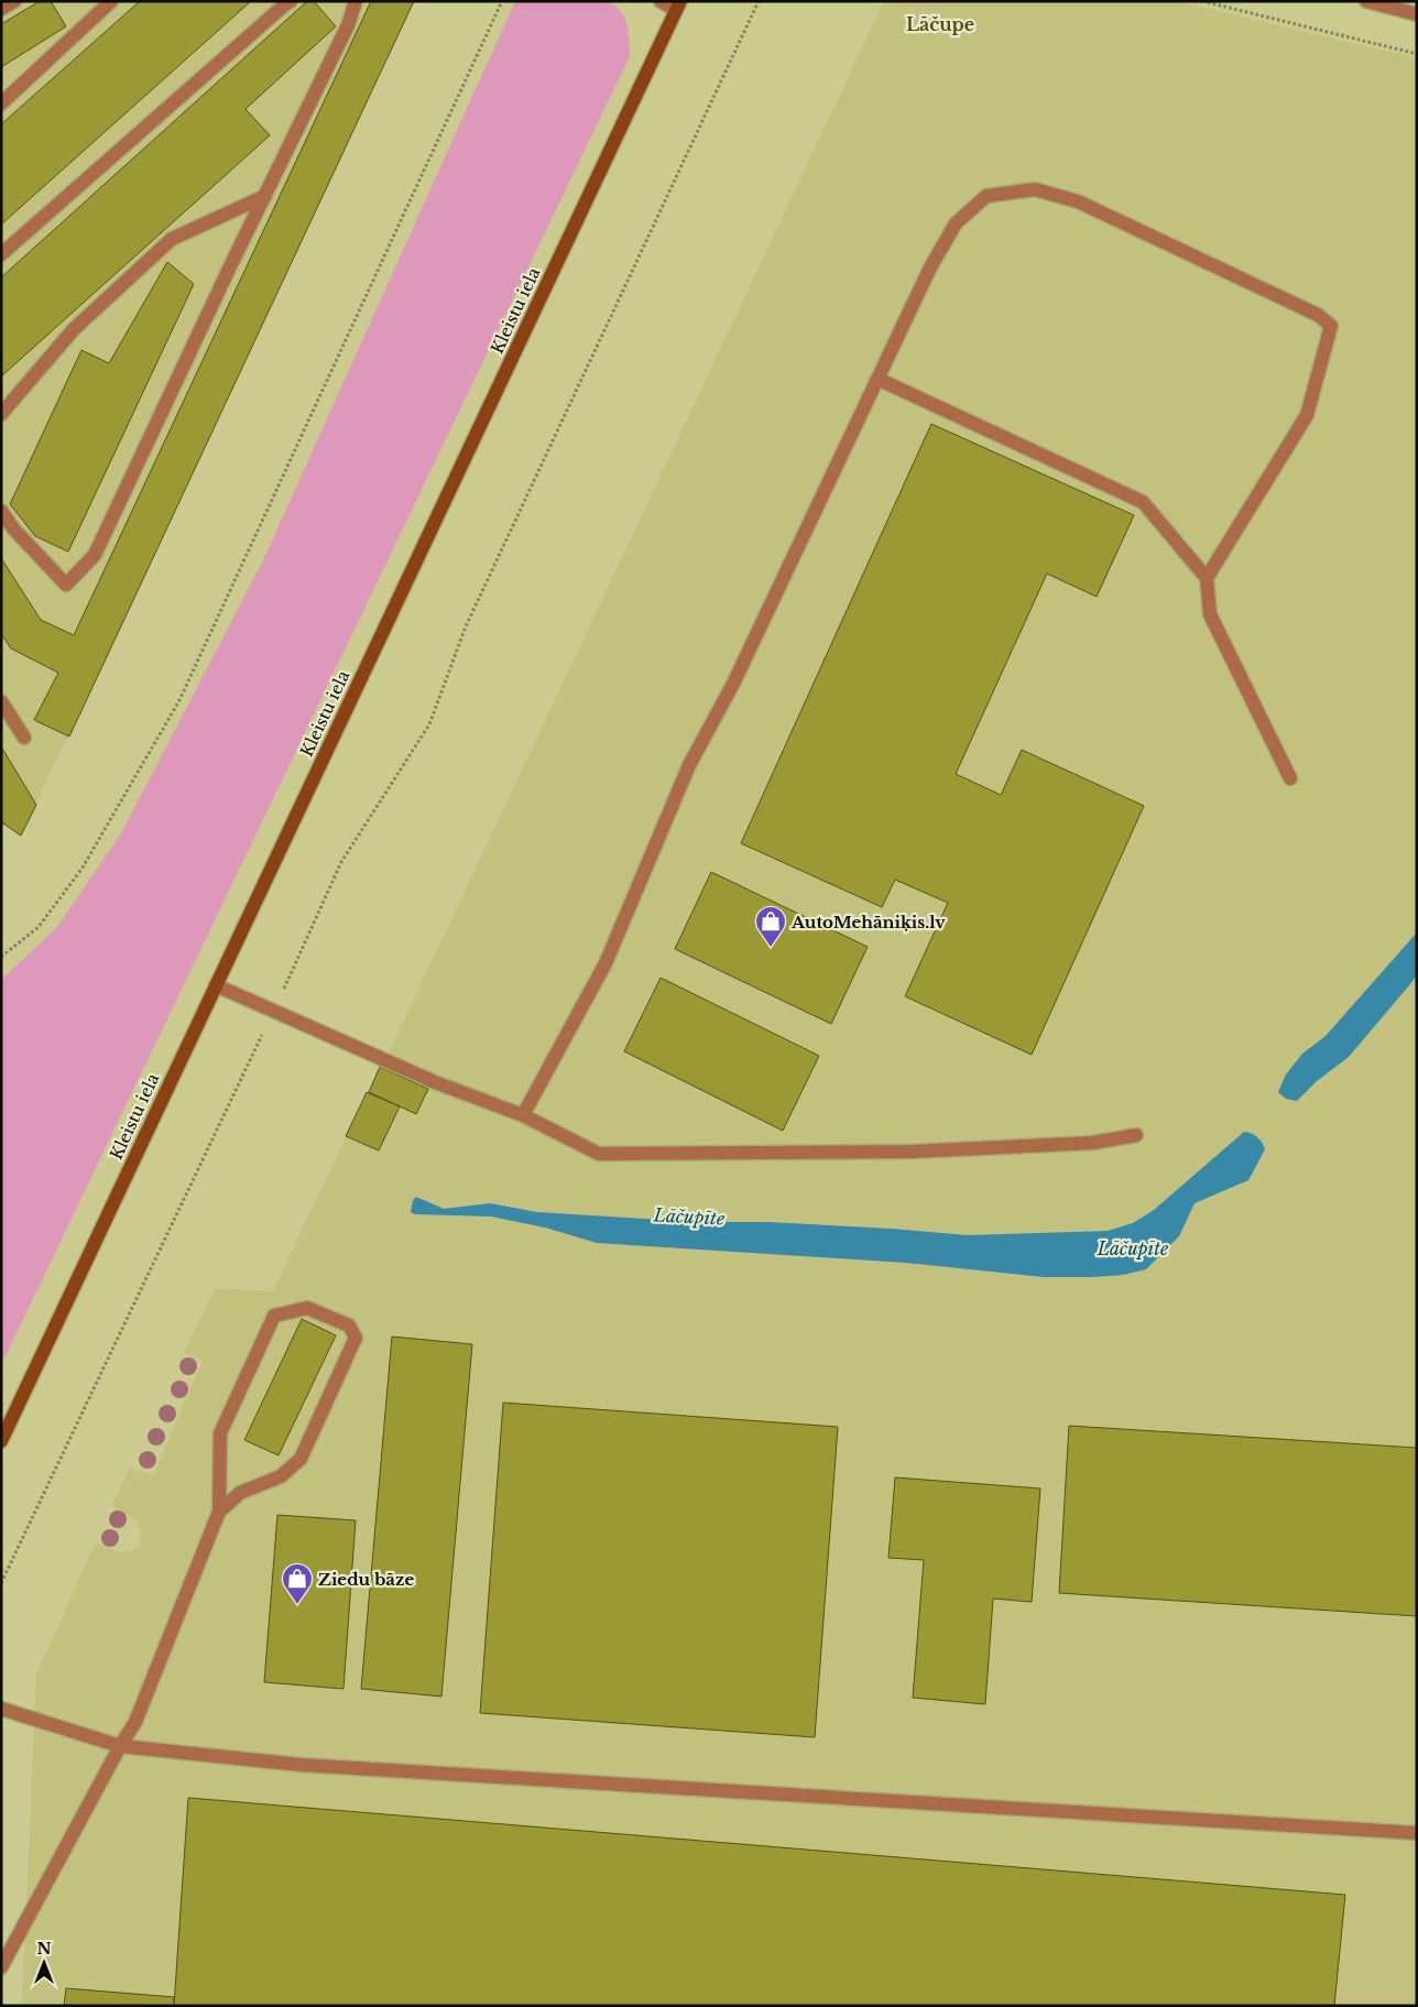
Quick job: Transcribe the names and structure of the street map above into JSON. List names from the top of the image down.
{
  "streets": {
    "main road": ["Kleistu iela"]
  },
  "districts": ["Lāčupe"],
  "water": ["Lāčupīte"],
  "places": {
    "shop": ["AutoMehāniķis.lv", "Ziedu bāze"]
  },
  "north": "top"
}
